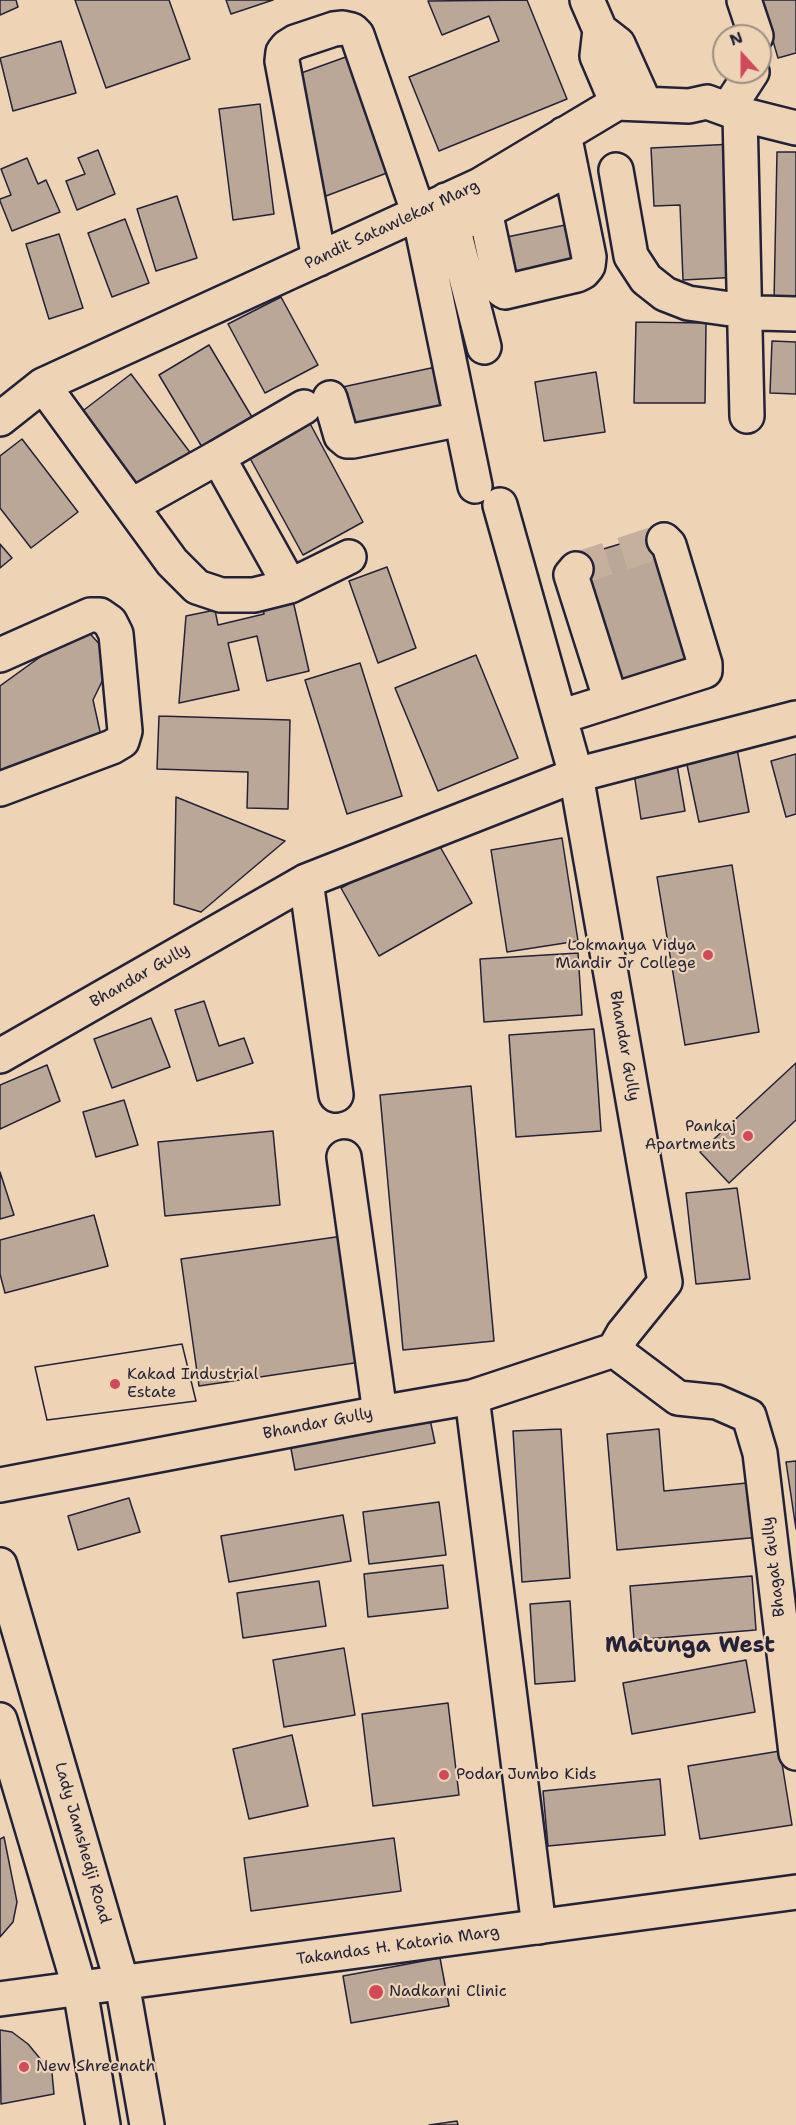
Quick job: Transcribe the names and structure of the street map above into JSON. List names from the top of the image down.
{
  "streets": {
    "street": [
      "Pandit Satawlekar Marg",
      "Bhandar Gully",
      "Bhagat Gully",
      "Lady Jamshedji Road",
      "Takandas H. Kataria Marg"
    ]
  },
  "crossings": [
    ["Bhandar Gully", "Bhagat Gully"],
    ["Lady Jamshedji Road", "Takandas H. Kataria Marg"]
  ],
  "districts": ["Matunga West"],
  "places": [
    "Lokmanya Vidya Mandir Jr College",
    "Pankaj Apartments",
    "Kakad Industrial Estate",
    "Podar Jumbo Kids",
    "Nadkarni Clinic",
    "New Shreenath"
  ],
  "north": "top"
}
